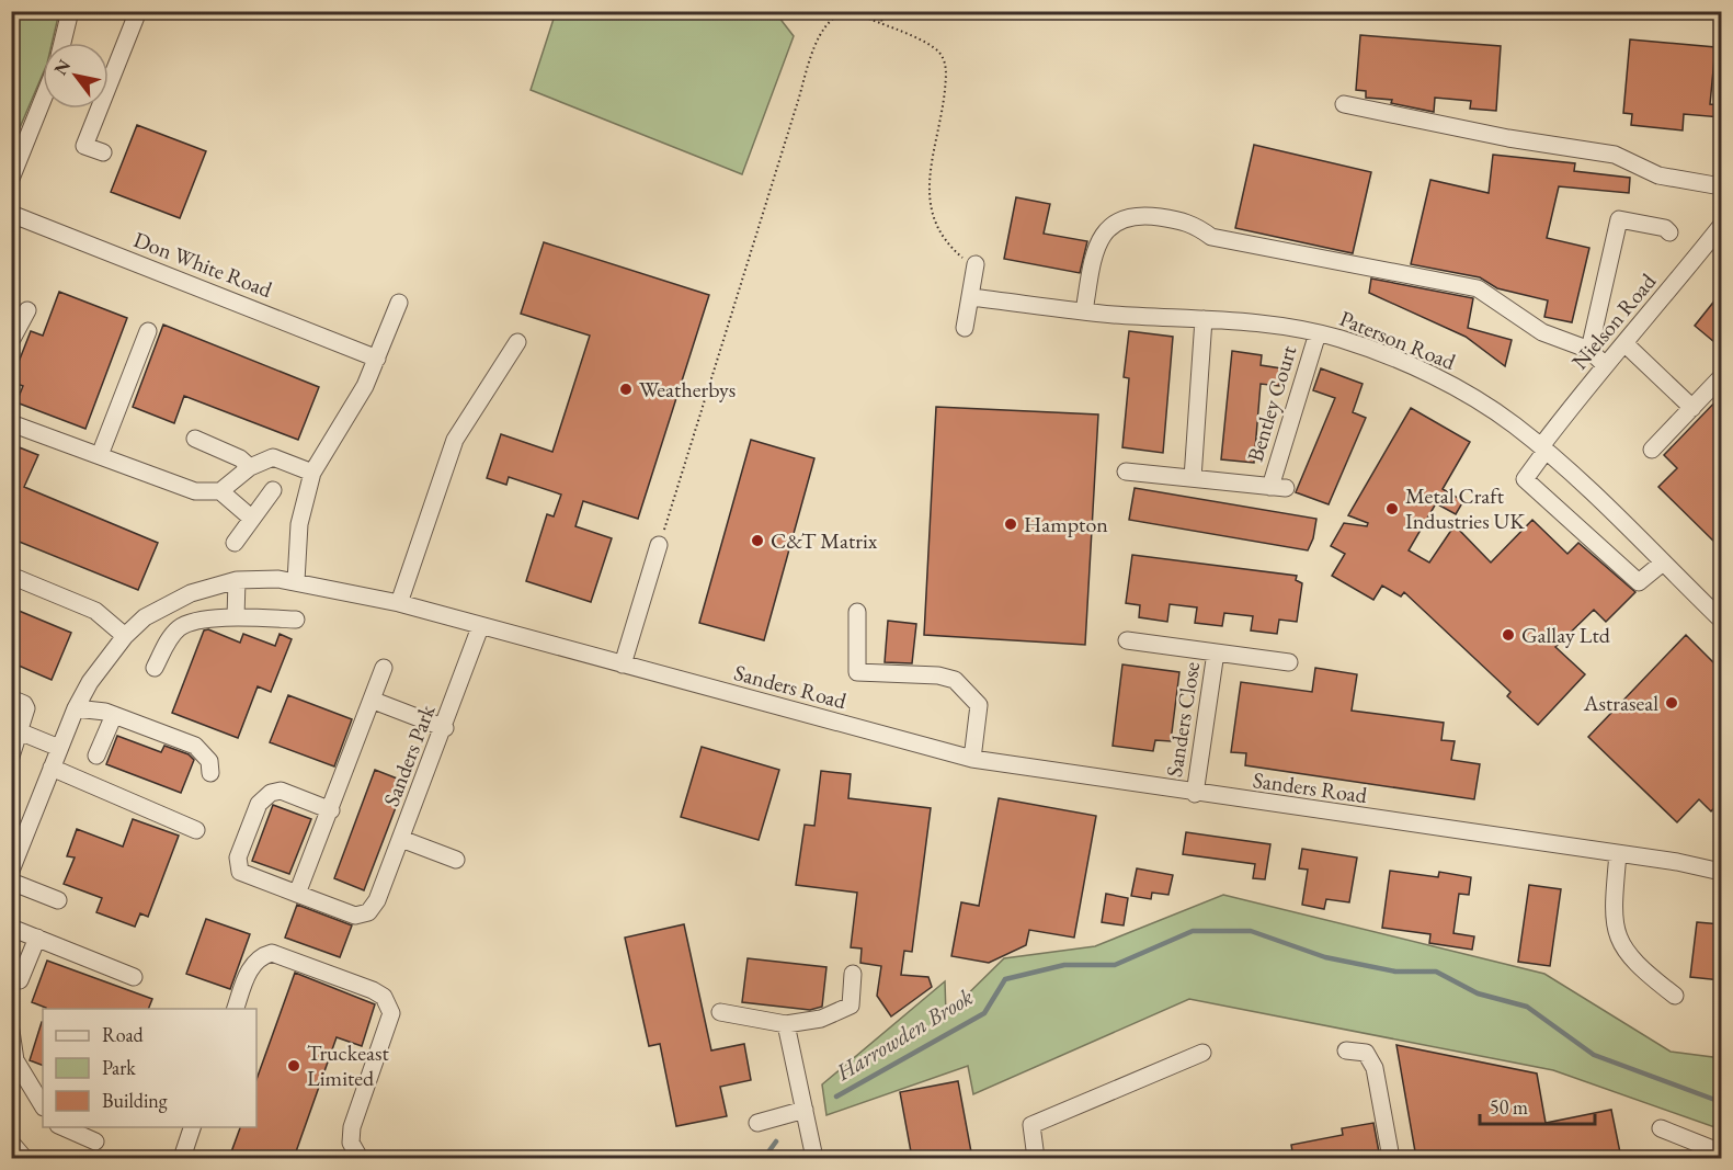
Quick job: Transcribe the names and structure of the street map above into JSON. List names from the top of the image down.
{
  "streets": {
    "street": [
      "Don White Road",
      "Nielson Road",
      "Paterson Road",
      "Bentley Court",
      "Sanders Road",
      "Sanders Close",
      "Sanders Park"
    ]
  },
  "crossings": [
    ["Nielson Road", "Paterson Road"],
    ["Paterson Road", "Bentley Court"],
    ["Sanders Road", "Sanders Close"],
    ["Sanders Road", "Sanders Park"]
  ],
  "water": ["Harrowden Brook"],
  "places": [
    "Weatherbys",
    "Metal Craft Industries UK",
    "Hampton",
    "C&T Matrix",
    "Gallay Ltd",
    "Astraseal",
    "Truckeast Limited"
  ],
  "legend": ["Road", "Park", "Building"],
  "scale_bar": "50 m",
  "north": "top left"
}
